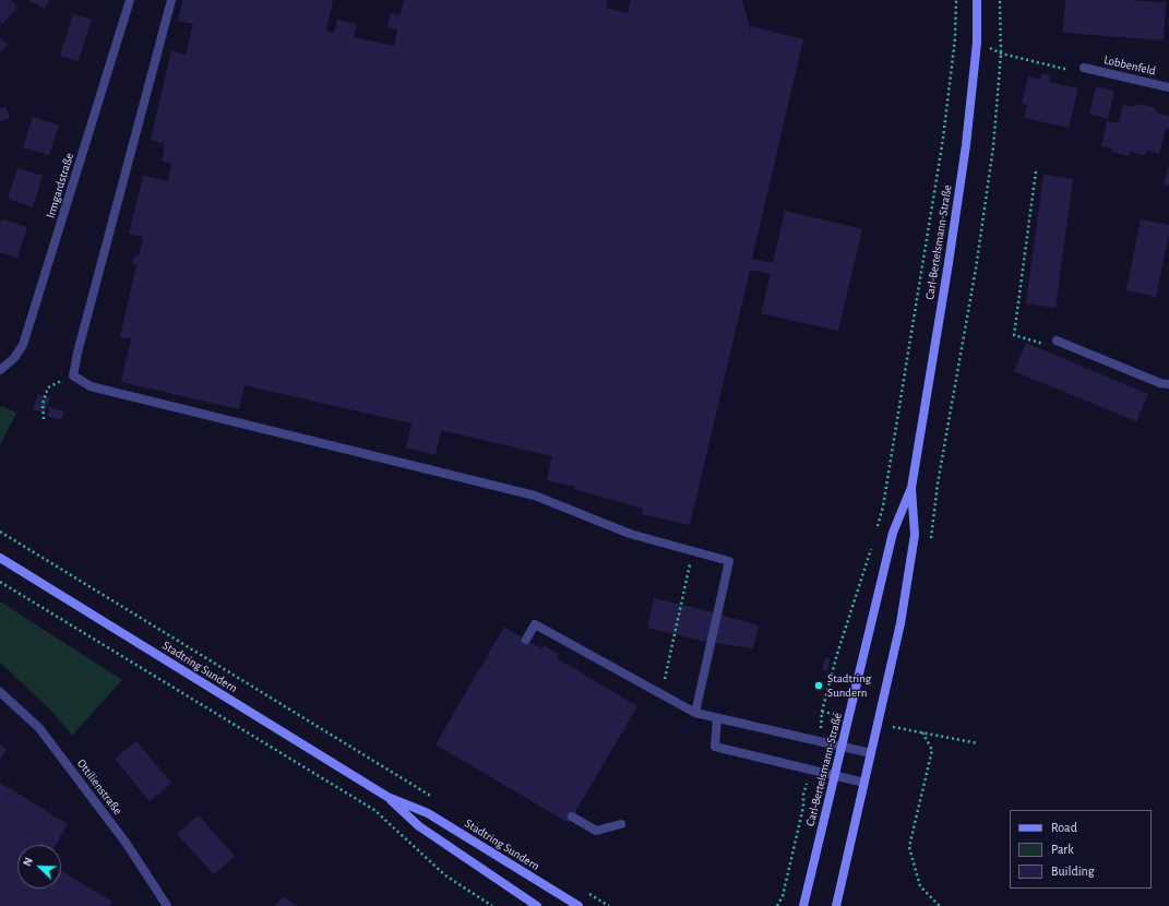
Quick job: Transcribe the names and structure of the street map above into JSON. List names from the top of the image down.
{
  "streets": {
    "main road": ["Carl-Bertelsmann-Straße", "Stadtring Sundern"],
    "street": ["Lobbenfeld", "Irmgardstraße", "Ottilienstraße"]
  },
  "places": ["Stadtring Sundern"],
  "legend": ["Road", "Park", "Building"],
  "north": "top left"
}
